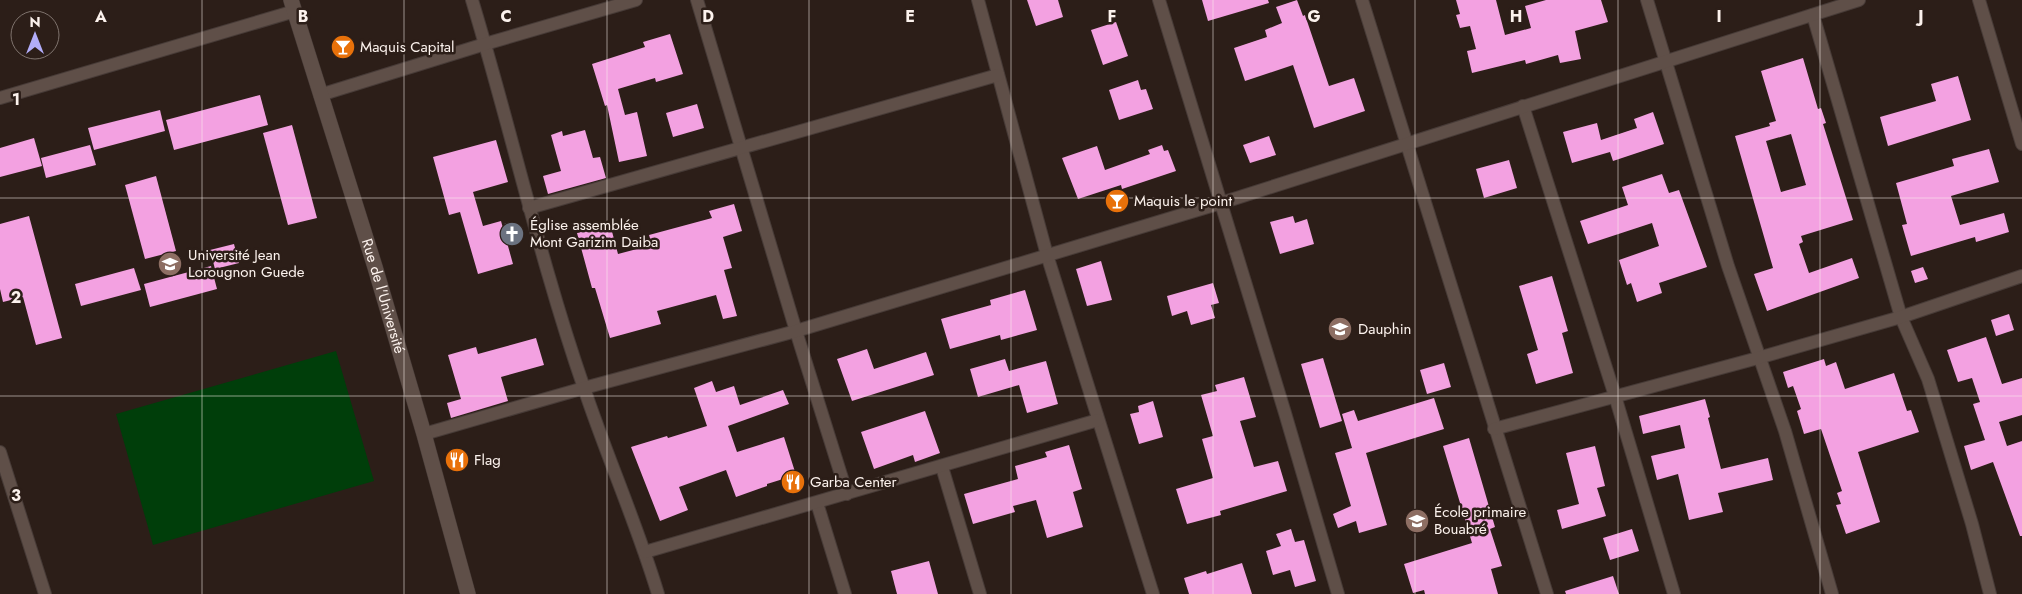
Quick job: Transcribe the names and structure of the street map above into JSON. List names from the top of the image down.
{
  "streets": {
    "street": ["Rue de l'Université"]
  },
  "places": {
    "bar": ["Maquis Capital", "Maquis le point"],
    "church": ["Église assemblée Mont Garizim Daiba"],
    "school or university": ["Université Jean Lorougnon Guede", "Dauphin", "École primaire Bouabré"],
    "restaurant": ["Flag", "Garba Center"]
  },
  "north": "top",
  "grid": {
    "columns": [
      "A",
      "B",
      "C",
      "D",
      "E",
      "F",
      "G",
      "H",
      "I",
      "J"
    ],
    "rows": ["1", "2", "3"]
  }
}
